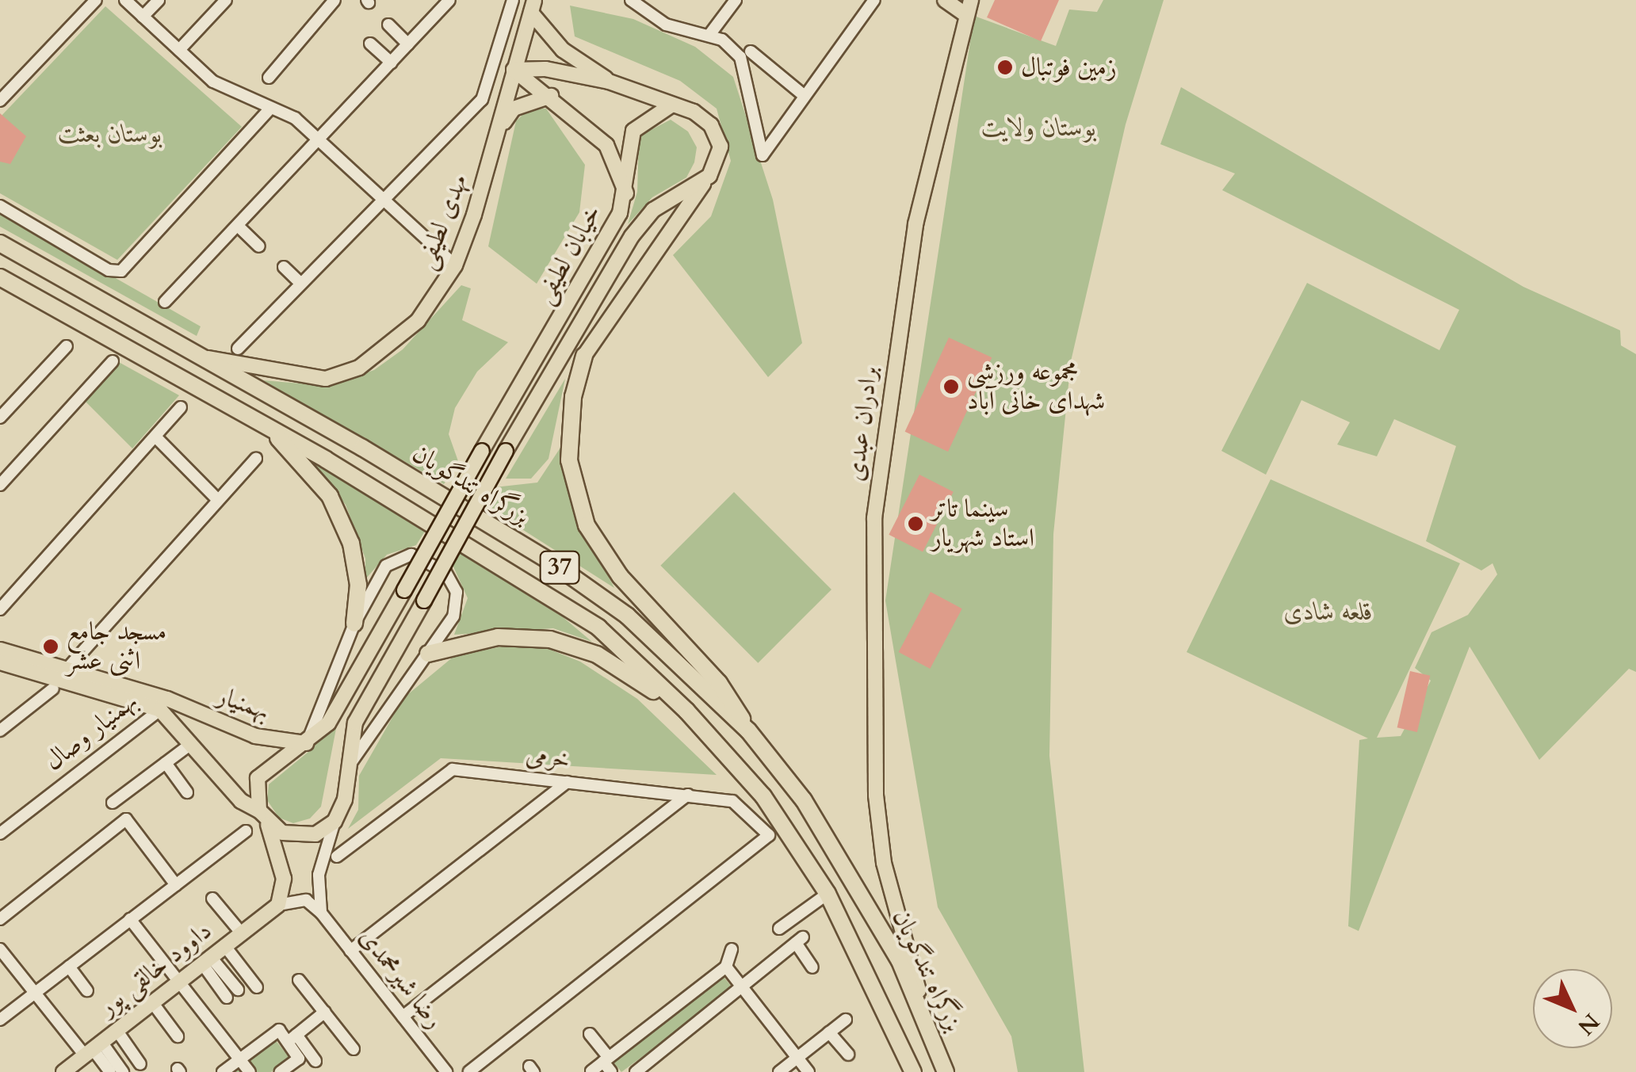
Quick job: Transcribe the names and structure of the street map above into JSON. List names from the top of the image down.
{
  "streets": {
    "highway": ["بزرگراه تندگویان", "37"],
    "main road": [
      "مهدی لطیفی",
      "خیابان لطیفی",
      "برادران عبدی",
      "بهمنیار",
      "بهمنیار وصال",
      "داوود خالقی پور"
    ],
    "street": ["خرمی", "رضا شیرمحمدی"]
  },
  "crossings": [
    ["مهدی لطیفی", "بزرگراه تندگویان"],
    ["خیابان لطیفی", "بهمنیار"],
    ["برادران عبدی", "بزرگراه تندگویان"],
    ["بهمنیار", "بهمنیار وصال"]
  ],
  "parks": ["بوستان ولایت", "بوستان بعثت", "قلعه شادی"],
  "places": [
    "زمین فوتبال",
    "مجموعه ورزشی شهدای خانی آباد",
    "سینما تاتر استاد شهریار",
    "مسجد جامع اثنی عشر"
  ],
  "north": "bottom right"
}
